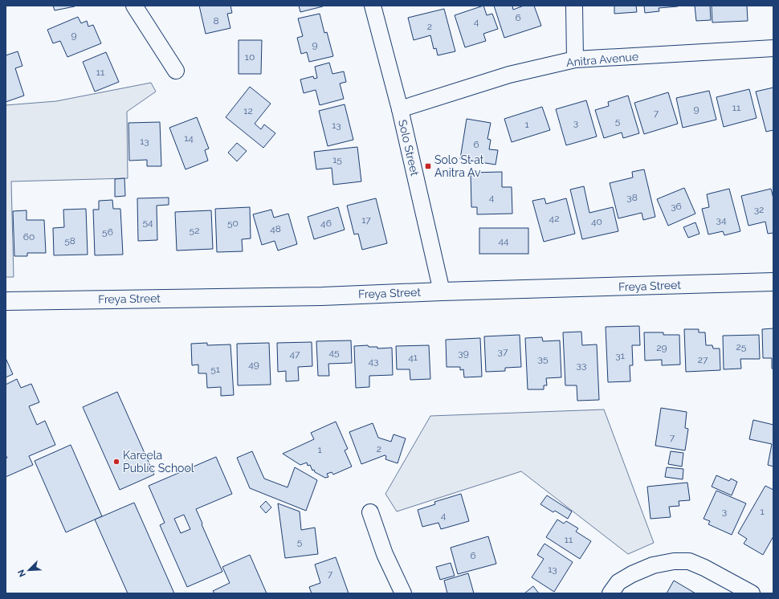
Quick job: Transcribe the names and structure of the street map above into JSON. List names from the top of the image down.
{
  "streets": {
    "street": ["Anitra Avenue", "Solo Street", "Freya Street"]
  },
  "crossings": [
    ["Anitra Avenue", "Solo Street"],
    ["Solo Street", "Freya Street"]
  ],
  "places": {
    "transit": ["Solo St at Anitra Av"],
    "other": ["Kareela Public School"]
  },
  "house_numbers": [
    "6",
    "8",
    "4",
    "2",
    "9",
    "9",
    "10",
    "11",
    "11",
    "9",
    "12",
    "7",
    "5",
    "3",
    "1",
    "13",
    "14",
    "13",
    "6",
    "15",
    "4",
    "38",
    "36",
    "32",
    "42",
    "17",
    "34",
    "40",
    "54",
    "50",
    "46",
    "48",
    "52",
    "56",
    "60",
    "58",
    "44",
    "25",
    "29",
    "37",
    "45",
    "39",
    "47",
    "31",
    "41",
    "35",
    "27",
    "43",
    "49",
    "33",
    "51",
    "7",
    "2",
    "1",
    "3",
    "1",
    "4",
    "11",
    "5",
    "6",
    "13",
    "7"
  ],
  "north": "bottom left"
}
